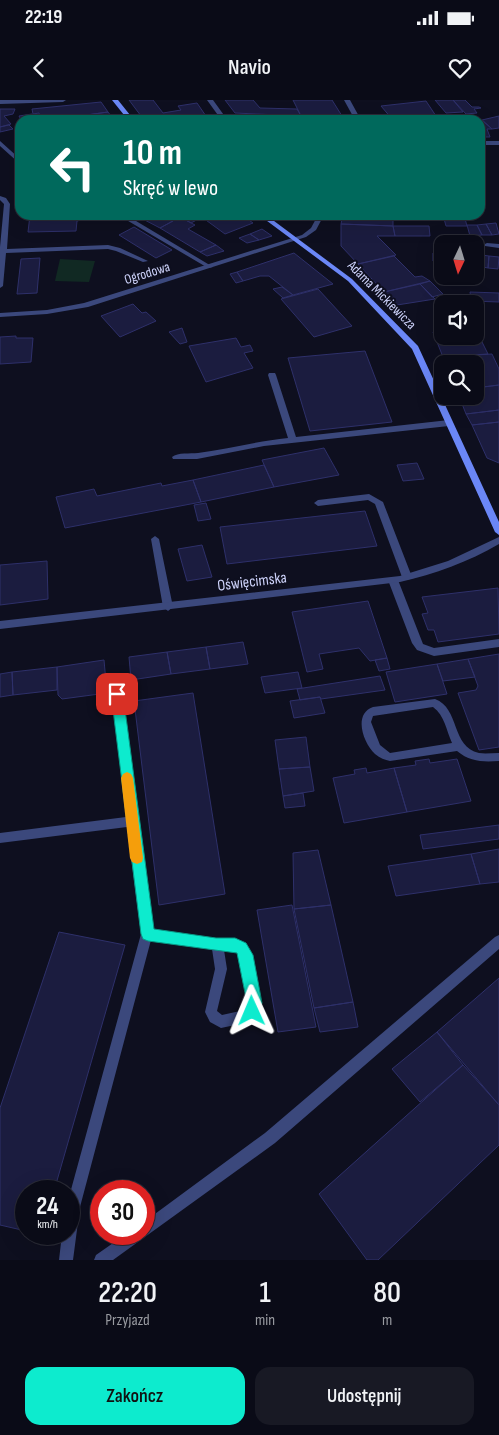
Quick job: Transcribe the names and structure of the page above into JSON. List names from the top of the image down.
{
  "streets": {
    "street": ["Ogrodowa", "Adama Mickiewicza", "Oświęcimska"]
  },
  "crossings": [
    ["Ogrodowa", "Adama Mickiewicza"]
  ],
  "north": "bottom",
  "page": {
    "status": "22:19",
    "header": "Navio",
    "turn": ["10 m", "Skręć w lewo"],
    "speed": "24 km/h",
    "limit": "30",
    "eta": [
      "22:20",
      "Przyjazd",
      "1",
      "min",
      "80",
      "m"
    ],
    "buttons": ["Zakończ", "Udostępnij"]
  }
}
